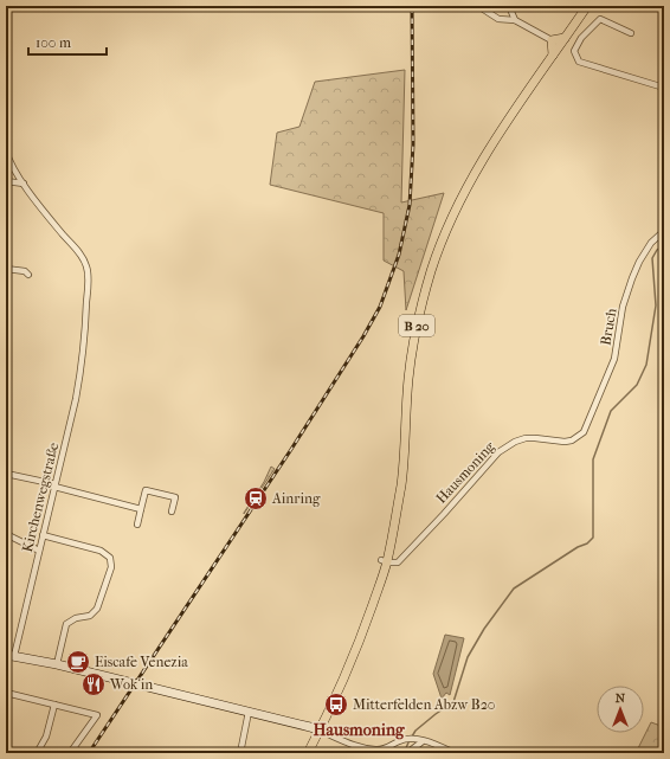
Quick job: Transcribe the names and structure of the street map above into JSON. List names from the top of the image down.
{
  "streets": {
    "main road": ["B 20"],
    "street": ["Bruch", "Hausmoning", "Kirchenwegstraße"]
  },
  "crossings": [
    ["B 20", "Hausmoning"],
    ["Bruch", "Hausmoning"]
  ],
  "districts": ["Hausmoning"],
  "places": {
    "station": ["Ainring"],
    "cafe": ["Eiscafe Venezia"],
    "restaurant": ["Wok in"],
    "bus stop": ["Mitterfelden Abzw B20"]
  },
  "scale_bar": "100 m",
  "north": "top"
}
